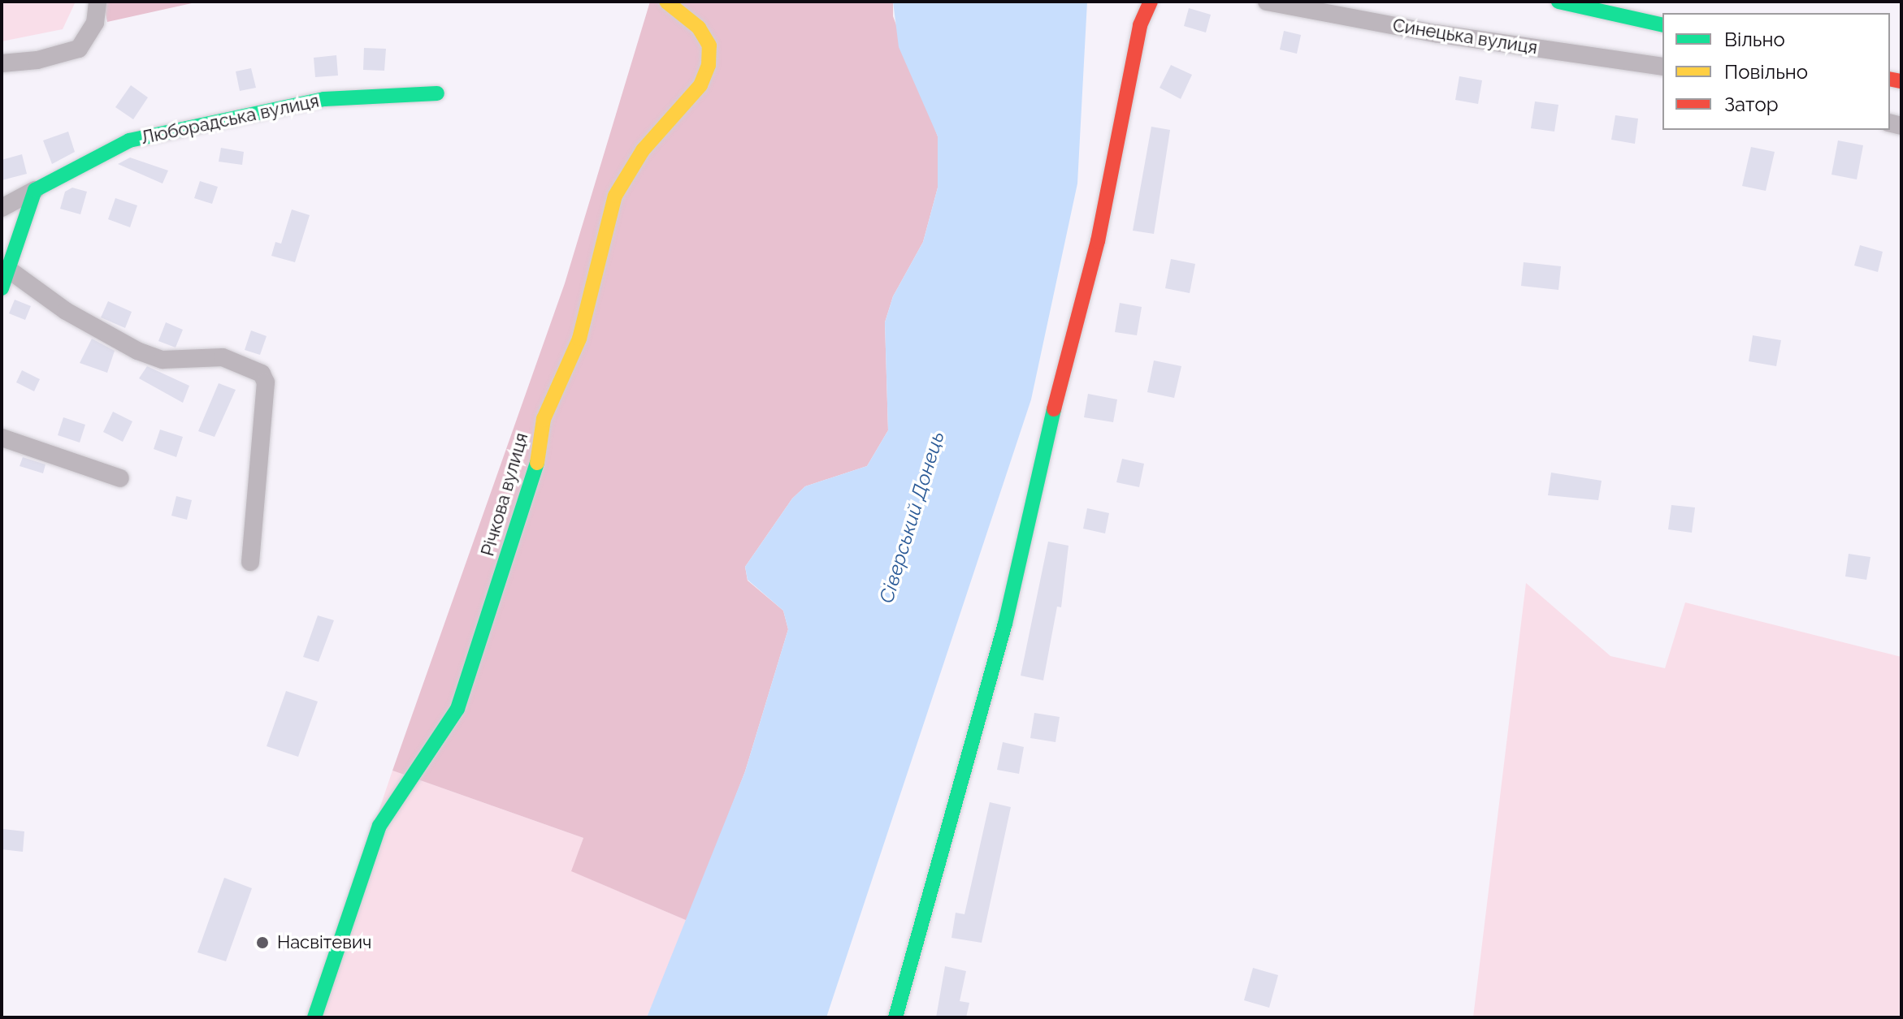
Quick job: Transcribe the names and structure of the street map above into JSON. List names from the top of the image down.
{
  "streets": {
    "street": ["Синецька вулиця", "Люборадська вулиця", "Річкова вулиця"]
  },
  "water": ["Сіверський Донець"],
  "places": ["Насвітевич"],
  "legend": ["Вільно", "Повільно", "Затор"]
}
